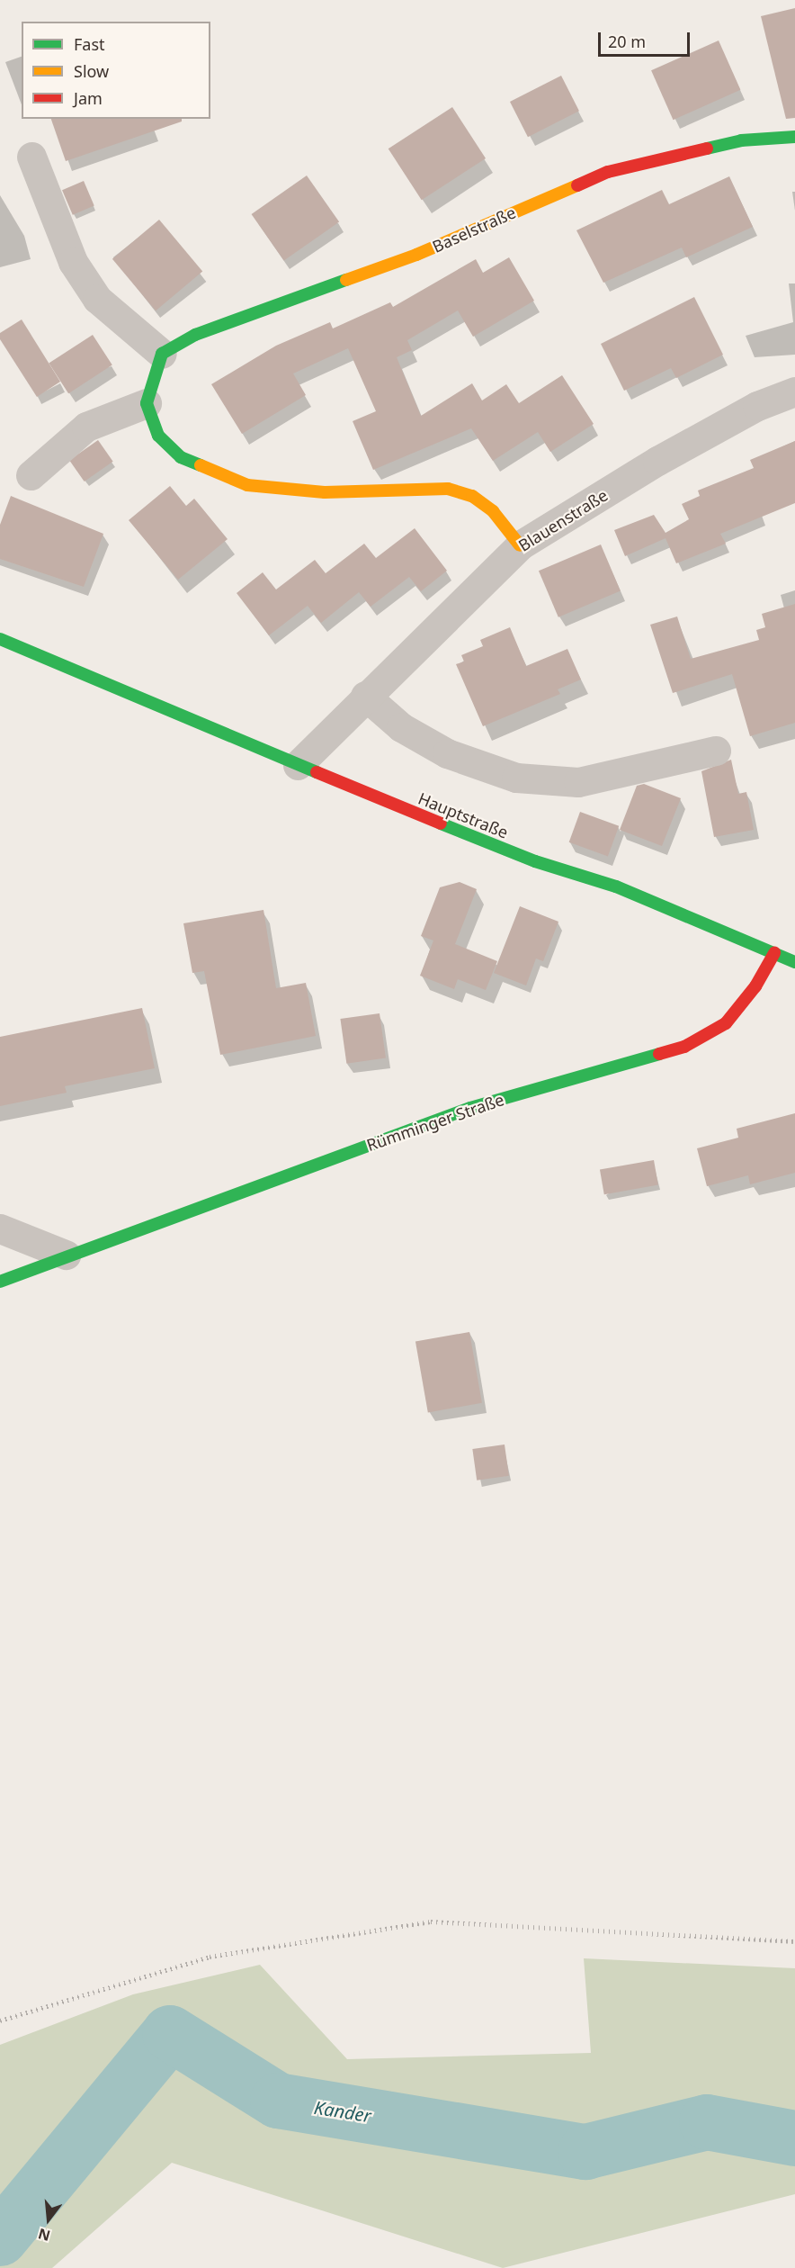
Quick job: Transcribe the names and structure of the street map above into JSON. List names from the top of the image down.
{
  "streets": {
    "street": [
      "Baselstraße",
      "Blauenstraße",
      "Hauptstraße",
      "Rümminger Straße"
    ]
  },
  "crossings": [
    ["Blauenstraße", "Hauptstraße"],
    ["Hauptstraße", "Rümminger Straße"]
  ],
  "water": ["Kander"],
  "legend": ["Fast", "Slow", "Jam"],
  "scale_bar": "20 m",
  "north": "bottom"
}
